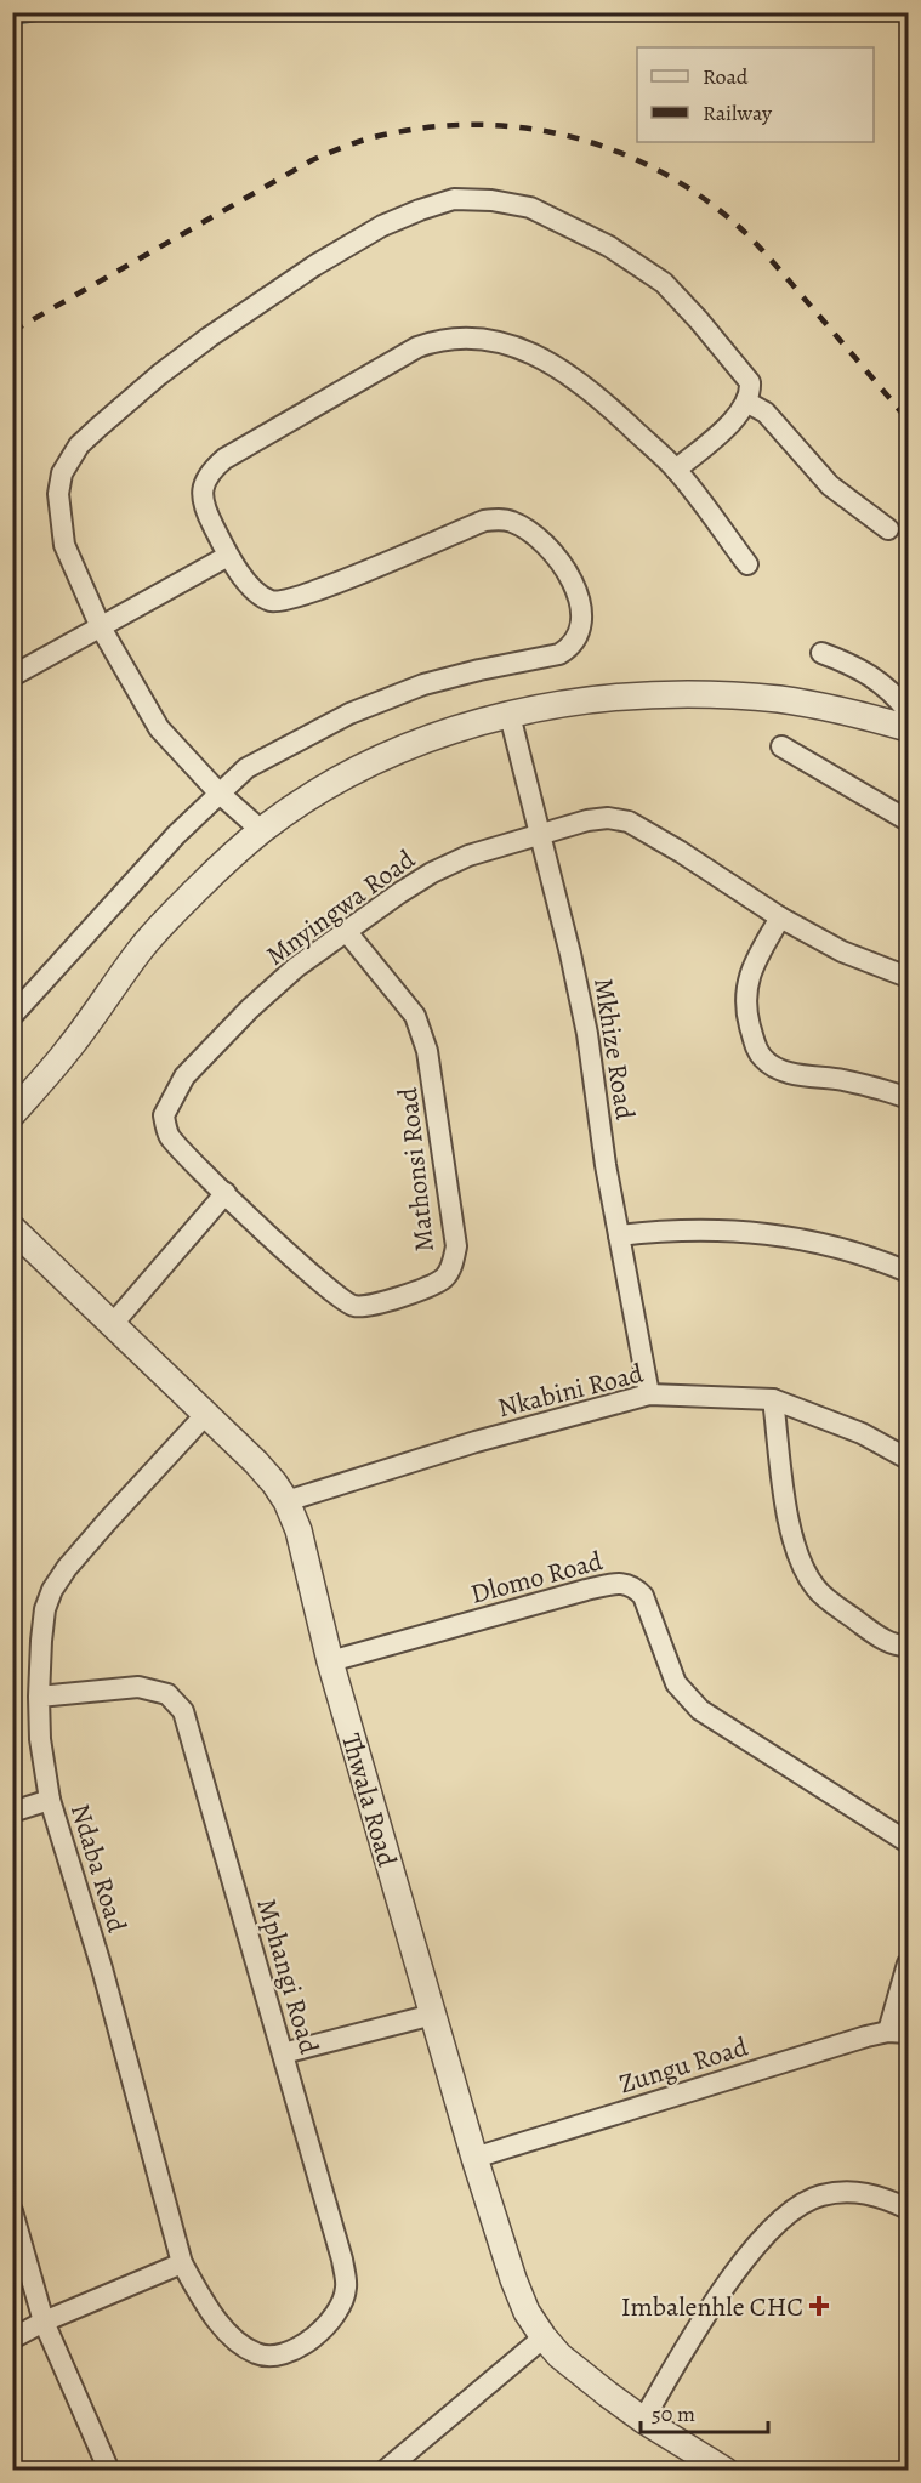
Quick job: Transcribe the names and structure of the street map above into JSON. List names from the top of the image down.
{
  "streets": {
    "street": [
      "Mnyingwa Road",
      "Mkhize Road",
      "Mathonsi Road",
      "Nkabini Road",
      "Dlomo Road",
      "Thwala Road",
      "Ndaba Road",
      "Mphangi Road",
      "Zungu Road"
    ]
  },
  "crossings": [
    ["Mnyingwa Road", "Mkhize Road"],
    ["Mnyingwa Road", "Mathonsi Road"],
    ["Mkhize Road", "Nkabini Road"],
    ["Nkabini Road", "Thwala Road"],
    ["Dlomo Road", "Thwala Road"],
    ["Thwala Road", "Ndaba Road"],
    ["Thwala Road", "Zungu Road"],
    ["Ndaba Road", "Mphangi Road"]
  ],
  "places": {
    "health": ["Imbalenhle CHC"]
  },
  "legend": ["Road", "Railway"],
  "scale_bar": "50 m"
}
